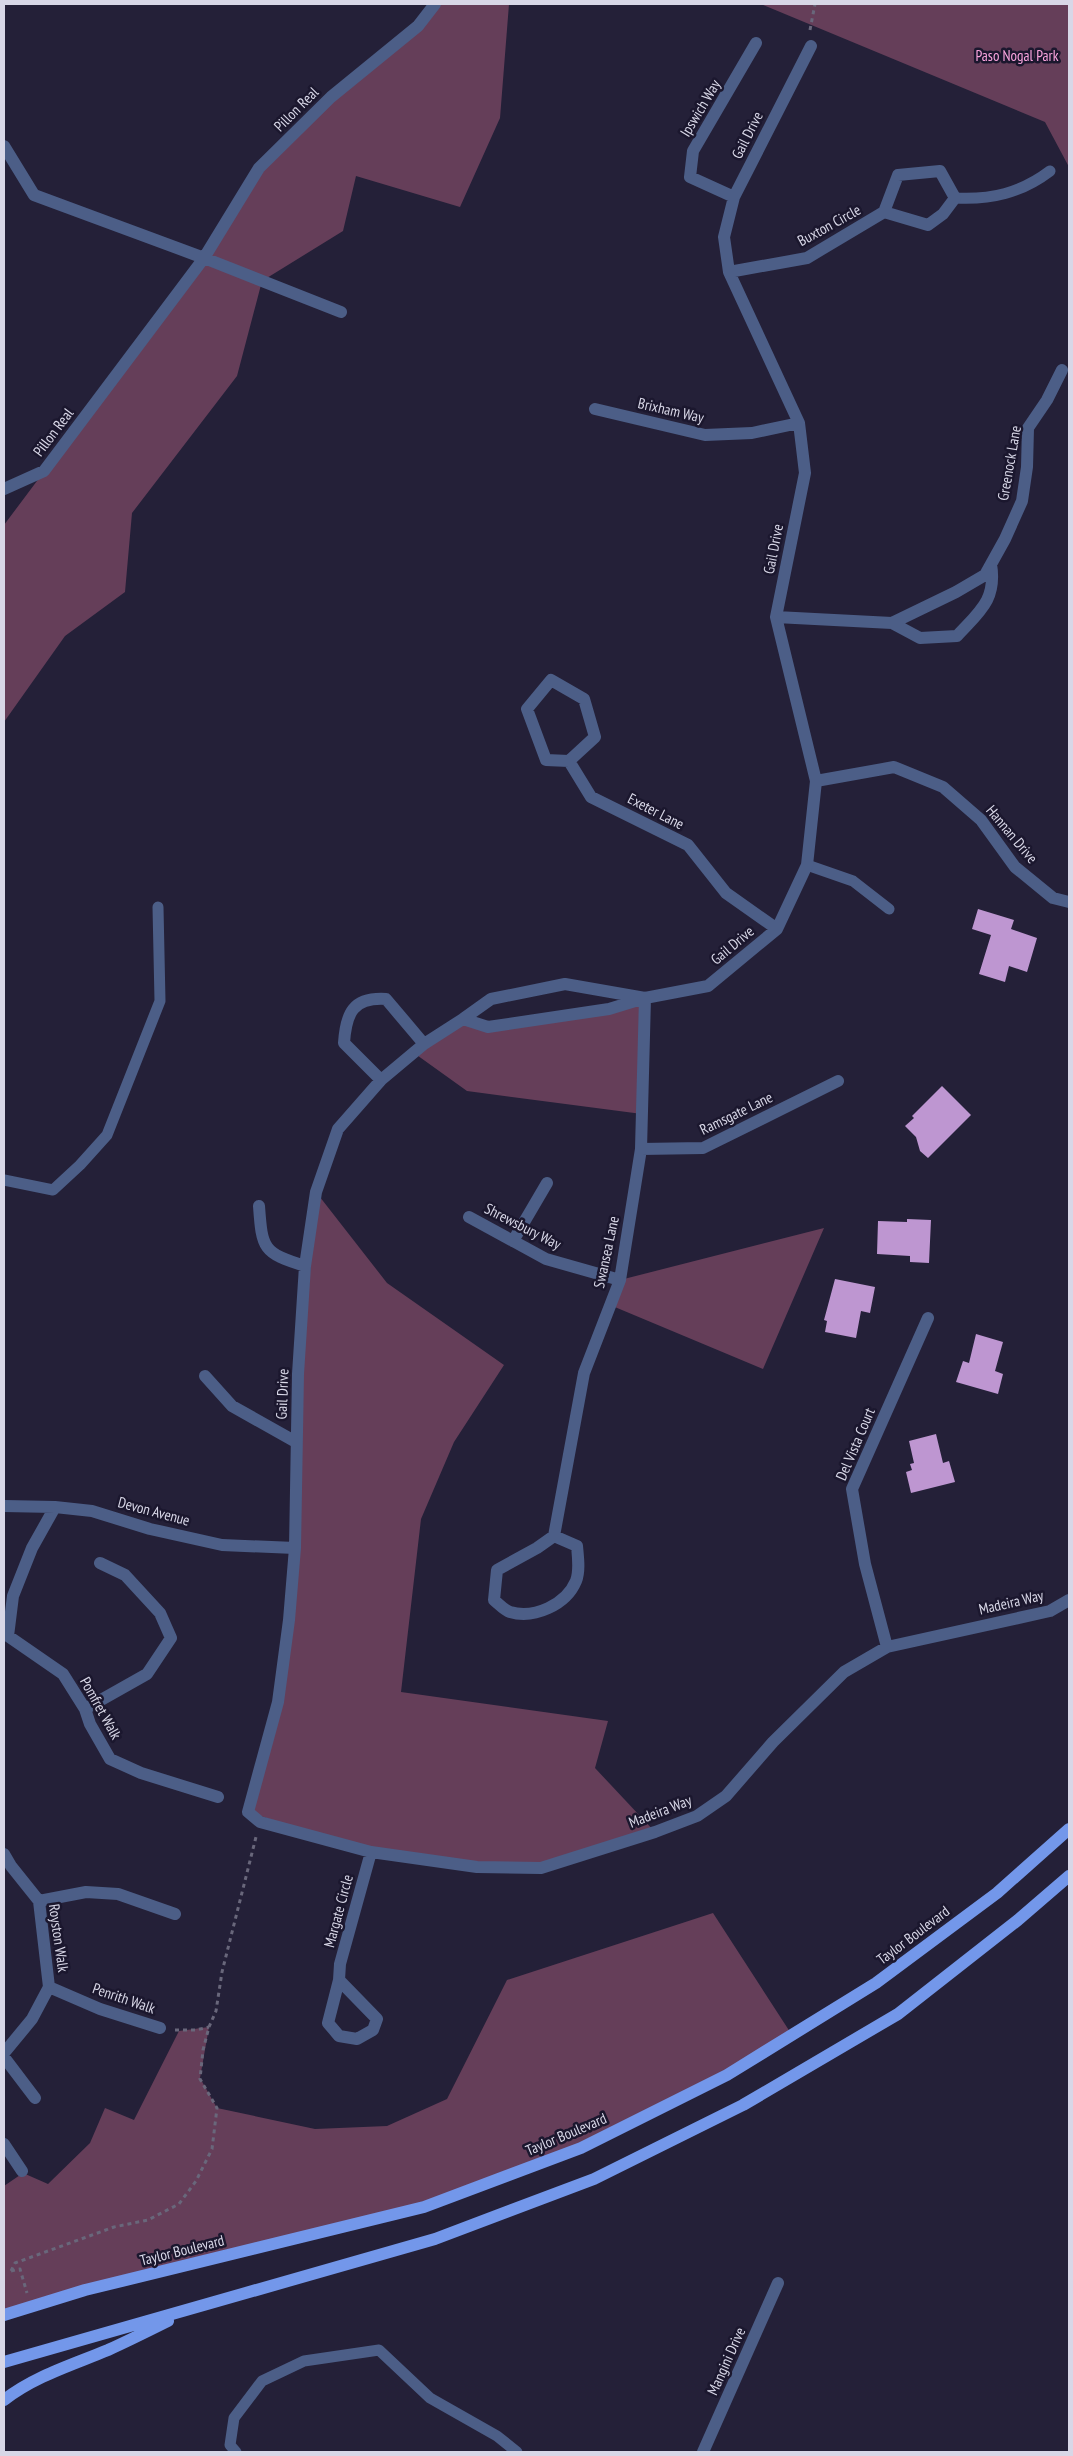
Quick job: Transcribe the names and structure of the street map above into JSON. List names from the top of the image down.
{
  "streets": {
    "main road": ["Taylor Boulevard"],
    "street": [
      "Ipswich Way",
      "Pillon Real",
      "Gail Drive",
      "Buxton Circle",
      "Brixham Way",
      "Greenock Lane",
      "Exeter Lane",
      "Hannan Drive",
      "Ramsgate Lane",
      "Shrewsbury Way",
      "Swansea Lane",
      "Del Vista Court",
      "Devon Avenue",
      "Madeira Way",
      "Pomfret Walk",
      "Margate Circle",
      "Royston Walk",
      "Penrith Walk",
      "Mangini Drive"
    ]
  },
  "crossings": [
    ["Ipswich Way", "Gail Drive"],
    ["Gail Drive", "Buxton Circle"],
    ["Gail Drive", "Brixham Way"],
    ["Gail Drive", "Greenock Lane"],
    ["Gail Drive", "Exeter Lane"],
    ["Gail Drive", "Hannan Drive"],
    ["Gail Drive", "Swansea Lane"],
    ["Gail Drive", "Devon Avenue"],
    ["Gail Drive", "Madeira Way"],
    ["Ramsgate Lane", "Swansea Lane"],
    ["Shrewsbury Way", "Swansea Lane"],
    ["Del Vista Court", "Madeira Way"],
    ["Devon Avenue", "Pomfret Walk"],
    ["Madeira Way", "Margate Circle"],
    ["Royston Walk", "Penrith Walk"]
  ],
  "parks": ["Paso Nogal Park"]
}
